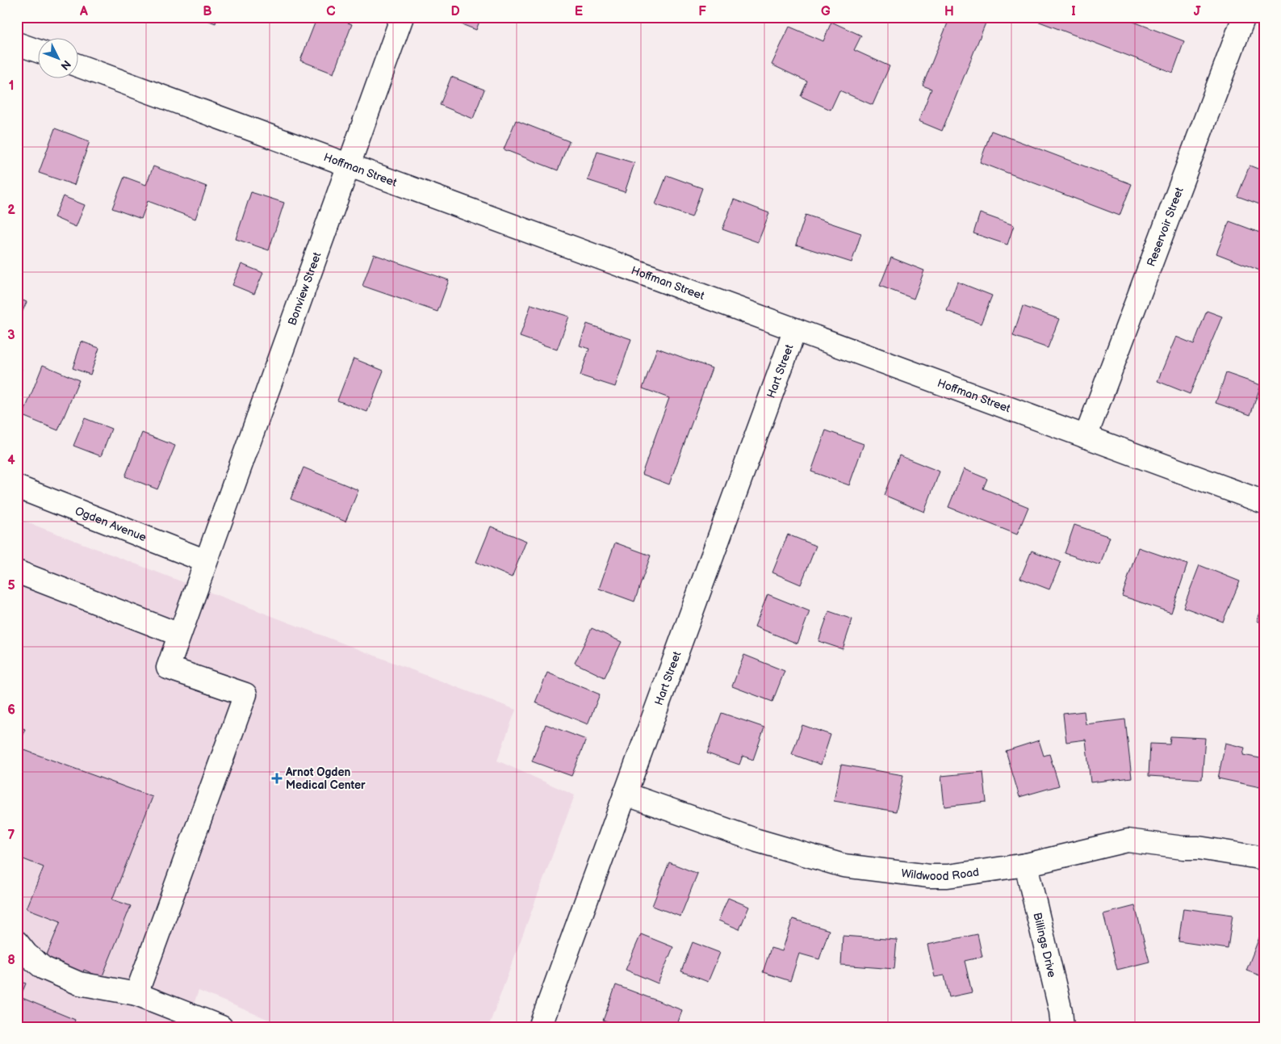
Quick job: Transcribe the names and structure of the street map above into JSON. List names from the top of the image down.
{
  "streets": {
    "street": [
      "Hoffman Street",
      "Reservoir Street",
      "Bonview Street",
      "Hart Street",
      "Ogden Avenue",
      "Wildwood Road",
      "Billings Drive"
    ]
  },
  "crossings": [
    ["Hoffman Street", "Reservoir Street"],
    ["Hoffman Street", "Bonview Street"],
    ["Hoffman Street", "Hart Street"],
    ["Bonview Street", "Ogden Avenue"],
    ["Hart Street", "Wildwood Road"],
    ["Wildwood Road", "Billings Drive"]
  ],
  "places": {
    "health": ["Arnot Ogden Medical Center"]
  },
  "north": "bottom right",
  "grid": {
    "columns": [
      "A",
      "B",
      "C",
      "D",
      "E",
      "F",
      "G",
      "H",
      "I",
      "J"
    ],
    "rows": [
      "1",
      "2",
      "3",
      "4",
      "5",
      "6",
      "7",
      "8"
    ]
  }
}
